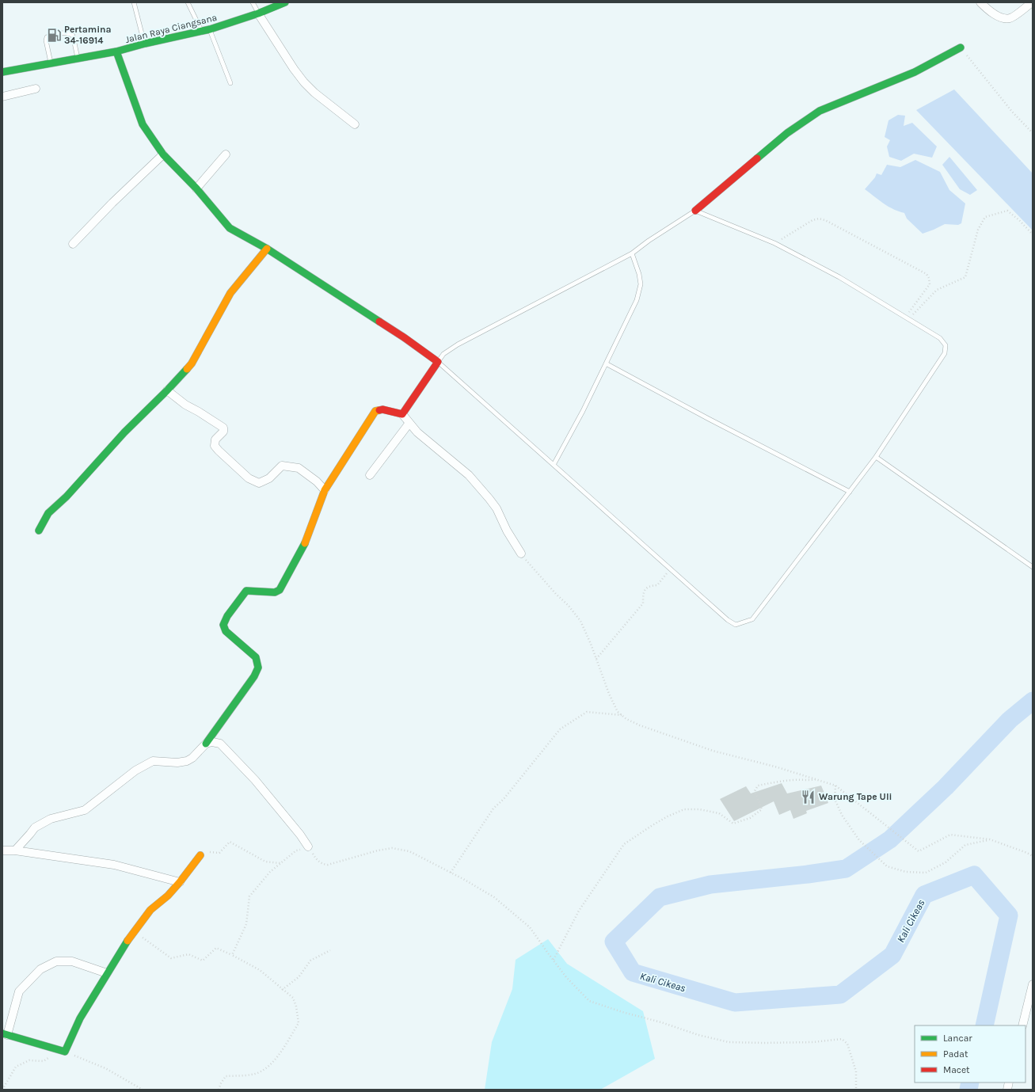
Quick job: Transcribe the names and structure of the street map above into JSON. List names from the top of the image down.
{
  "streets": {
    "street": ["Jalan Raya Ciangsana"]
  },
  "water": ["Kali Cikeas"],
  "places": {
    "fuel station": ["Pertamina 34-16914"],
    "restaurant": ["Warung Tape Uli"]
  },
  "legend": ["Lancar", "Padat", "Macet"]
}
